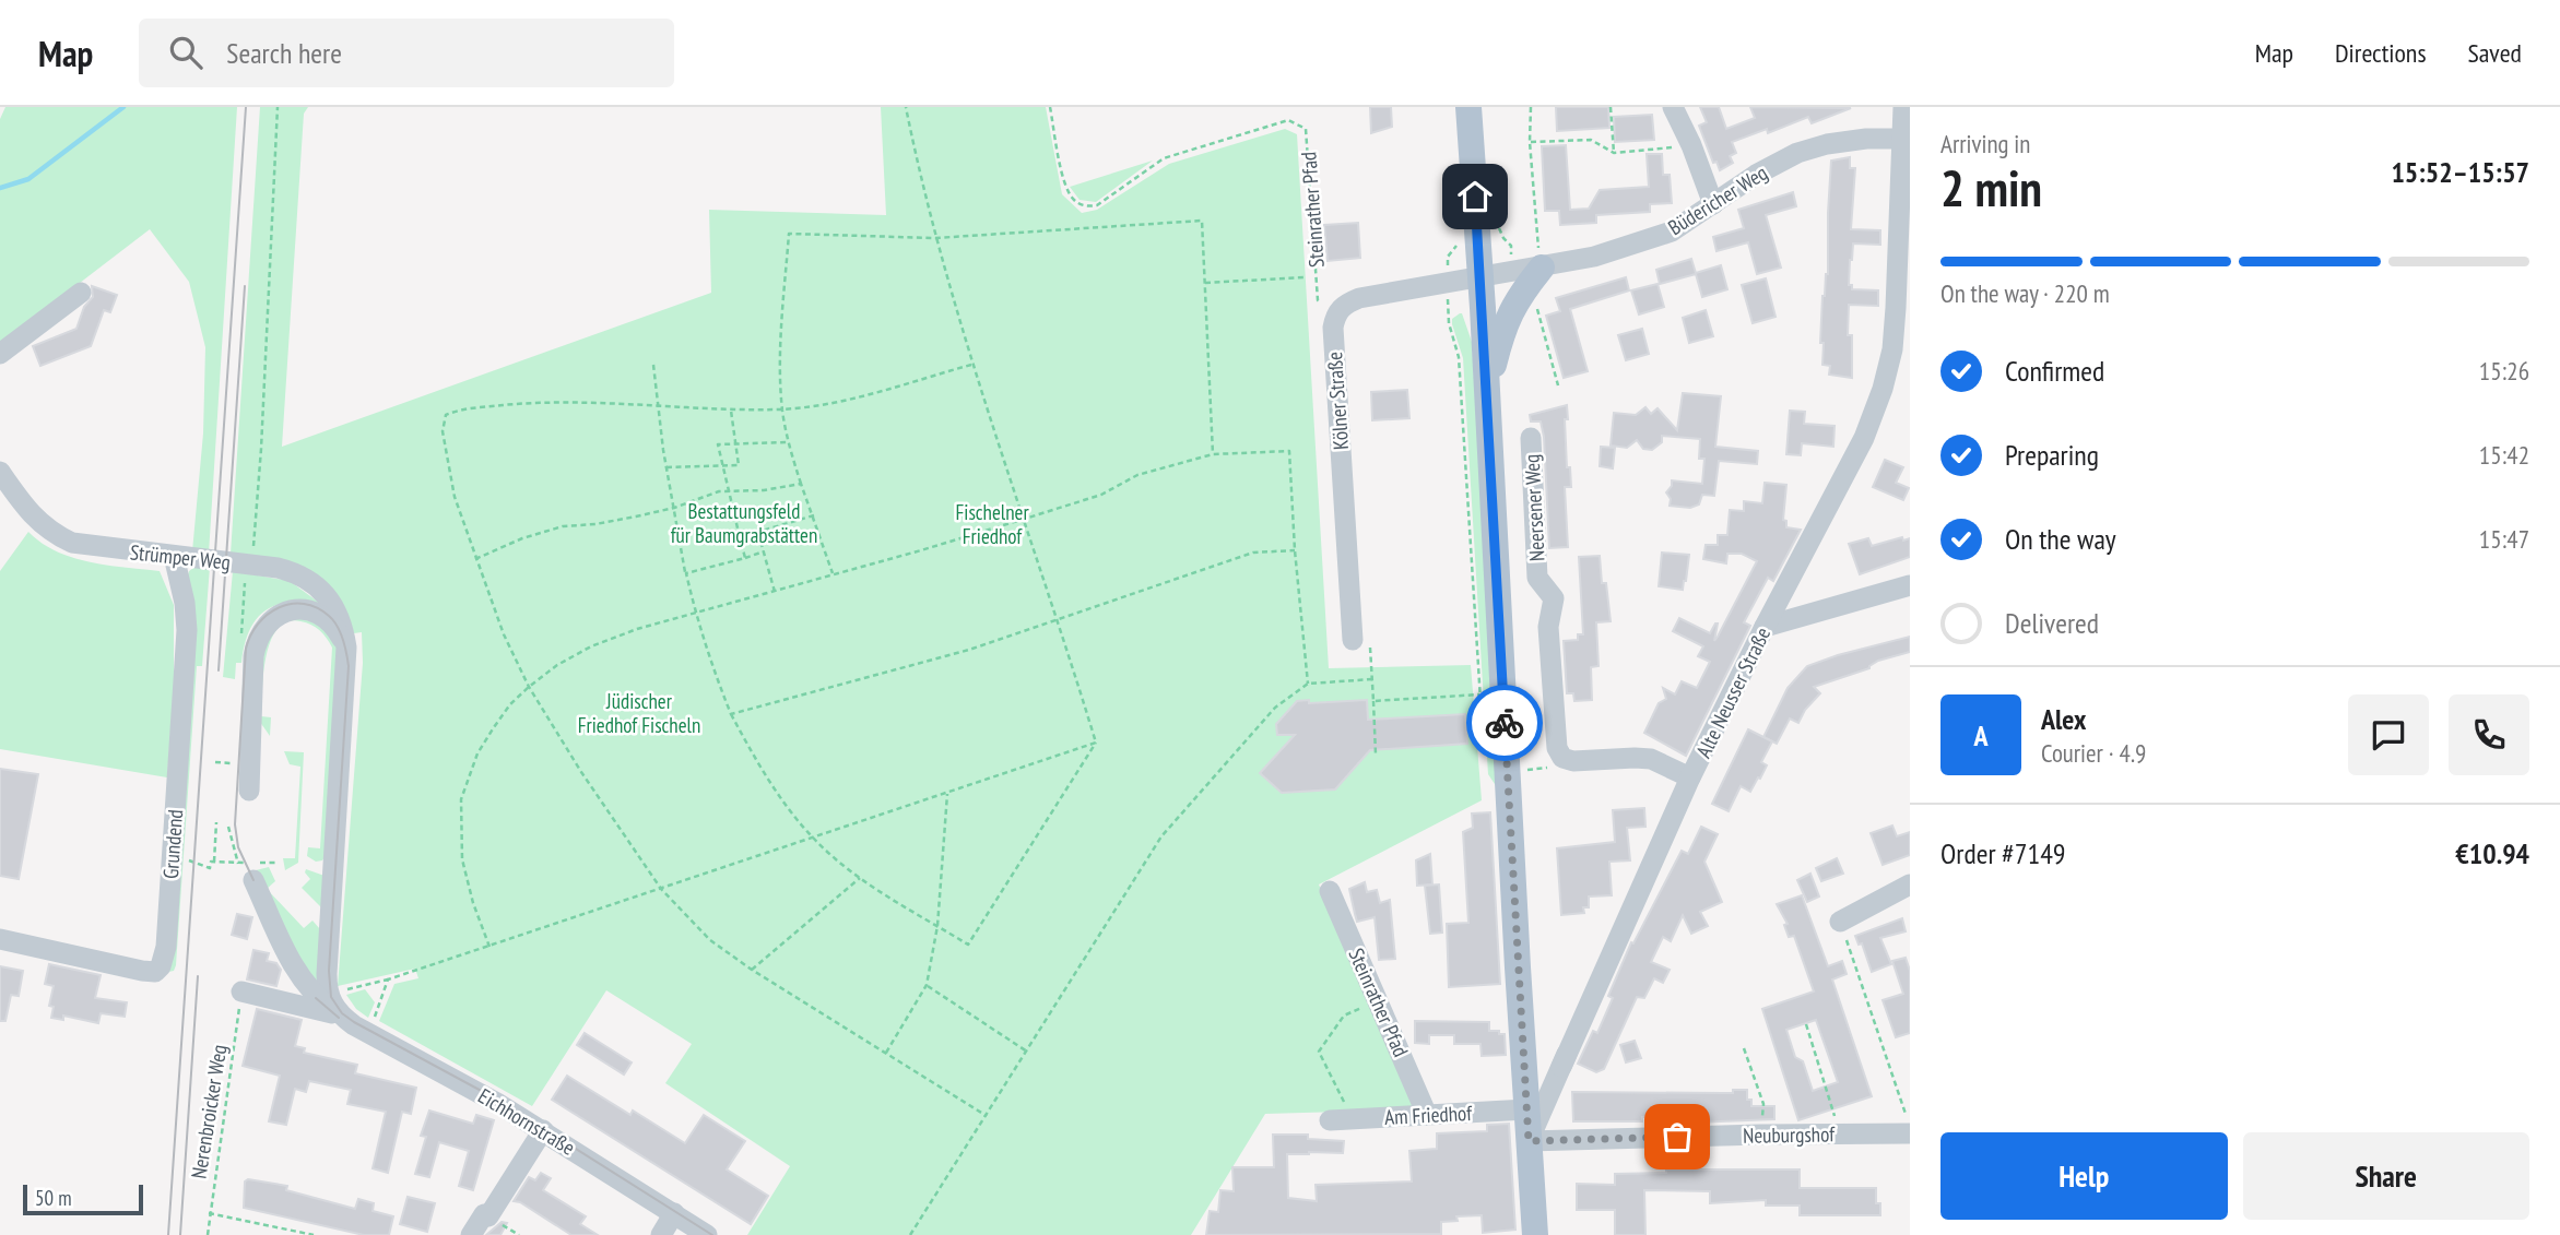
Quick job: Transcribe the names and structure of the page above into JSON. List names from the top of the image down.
{
  "streets": {
    "street": [
      "Büdericher Weg",
      "Steinrather Pfad",
      "Kölner Straße",
      "Neersener Weg",
      "Strümper Weg",
      "Alte Neusser Straße",
      "Grundend",
      "Am Friedhof",
      "Eichhornstraße",
      "Neuburgshof"
    ],
    "path": ["Nerenbroicker Weg"]
  },
  "crossings": [
    ["Büdericher Weg", "Alte Neusser Straße"],
    ["Steinrather Pfad", "Kölner Straße"],
    ["Steinrather Pfad", "Am Friedhof"],
    ["Strümper Weg", "Grundend"],
    ["Alte Neusser Straße", "Neuburgshof"],
    ["Nerenbroicker Weg", "Eichhornstraße"]
  ],
  "parks": ["Bestattungsfeld für Baumgrabstätten", "Fischelner Friedhof", "Jüdischer Friedhof Fischeln"],
  "scale_bar": "50 m",
  "page": {
    "header": "Map",
    "search": "Search here",
    "nav": ["Map", "Directions", "Saved"],
    "heading": ["2 min", "Arriving in", "15:52–15:57"],
    "panel": [
      "Alex",
      "Courier · 4.9",
      "Order #7149",
      "€10.94"
    ],
    "bar": "On the way · 220 m",
    "list": [
      ["Confirmed", "15:26"],
      ["Preparing", "15:42"],
      ["On the way", "15:47"],
      "Delivered"
    ],
    "round": "A",
    "buttons": ["Help", "Share"],
    "scale": "50 m"
  }
}
